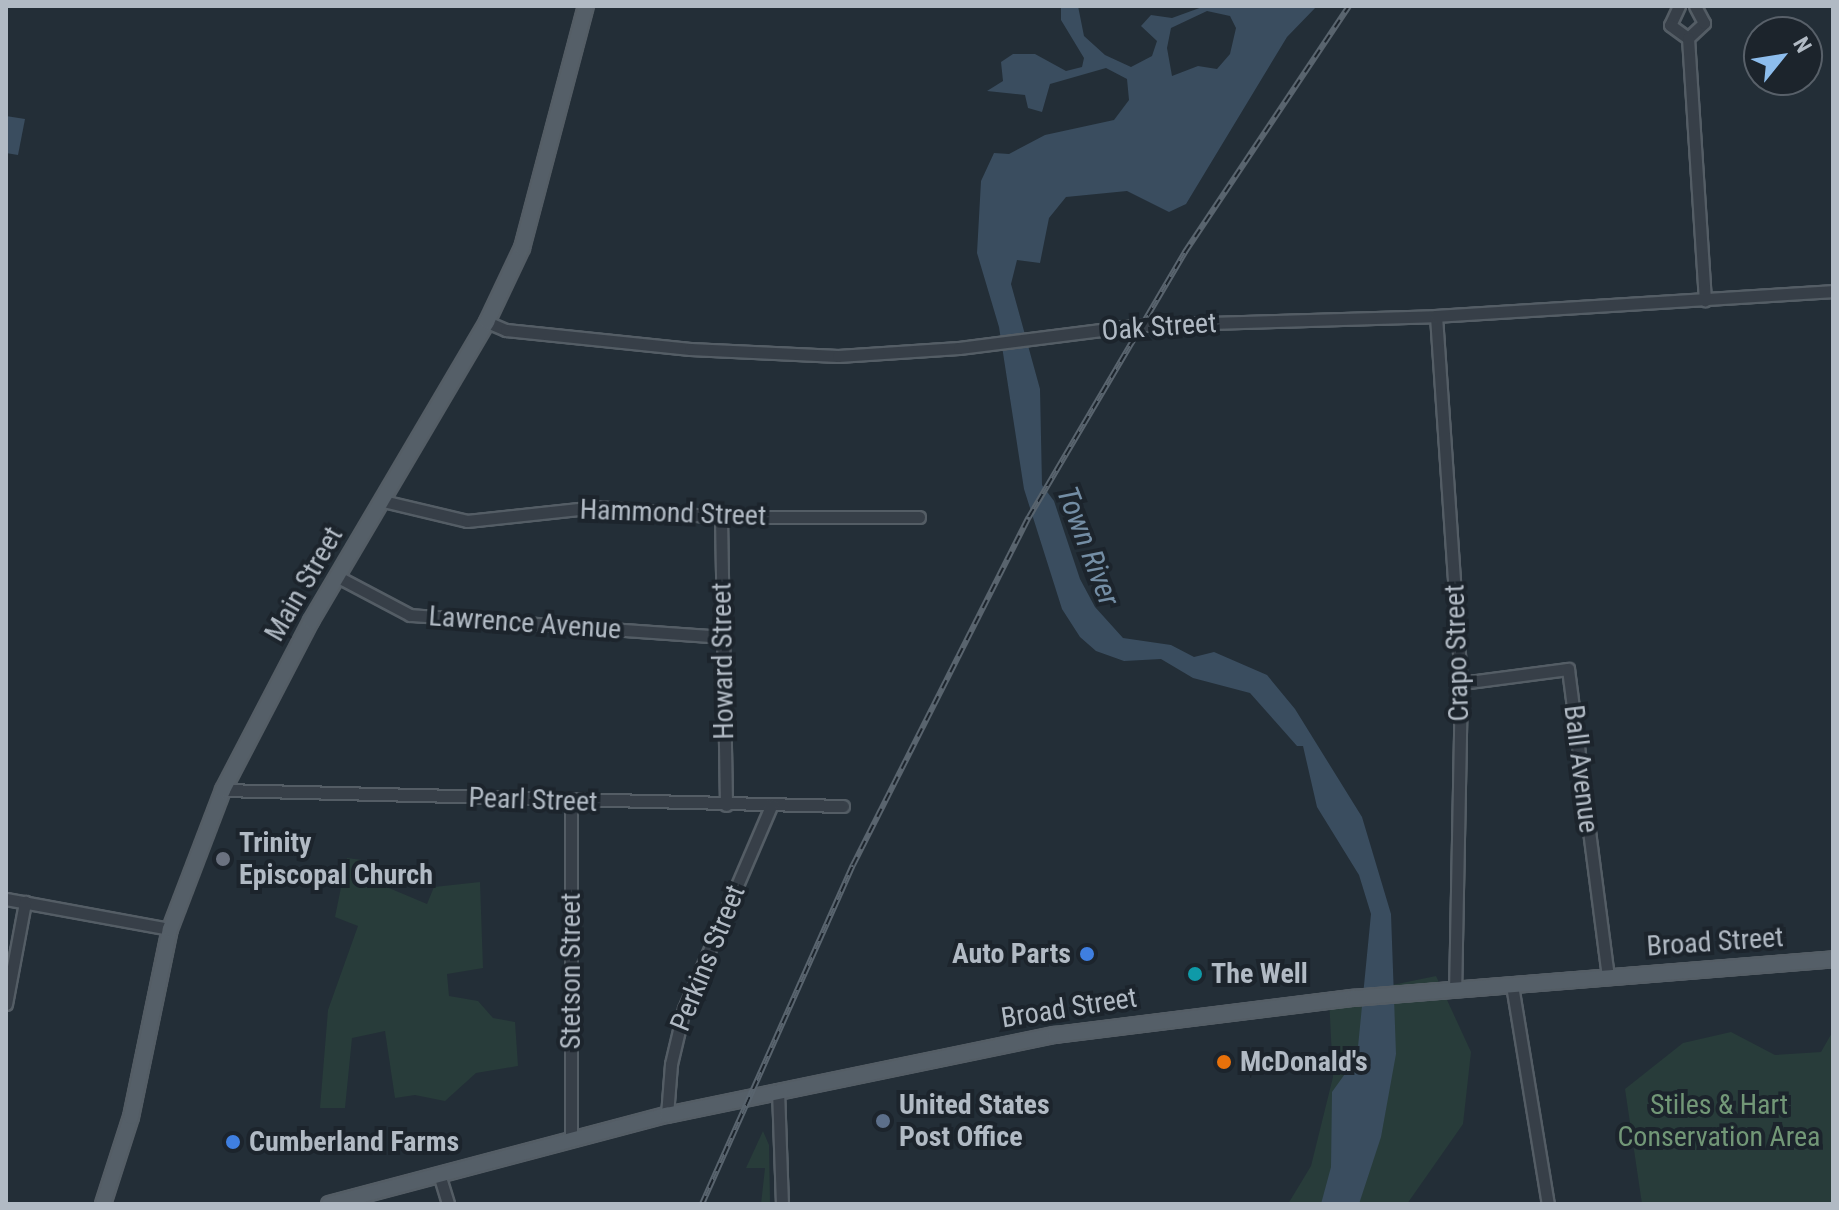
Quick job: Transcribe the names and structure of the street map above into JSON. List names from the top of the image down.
{
  "streets": {
    "main road": ["Main Street", "Broad Street"],
    "street": [
      "Oak Street",
      "Hammond Street",
      "Lawrence Avenue",
      "Crapo Street",
      "Howard Street",
      "Ball Avenue",
      "Pearl Street",
      "Perkins Street",
      "Stetson Street"
    ]
  },
  "crossings": [
    ["Oak Street", "Main Street"],
    ["Oak Street", "Crapo Street"],
    ["Hammond Street", "Main Street"],
    ["Hammond Street", "Howard Street"],
    ["Main Street", "Lawrence Avenue"],
    ["Main Street", "Pearl Street"],
    ["Lawrence Avenue", "Howard Street"],
    ["Crapo Street", "Ball Avenue"],
    ["Crapo Street", "Broad Street"],
    ["Howard Street", "Pearl Street"],
    ["Ball Avenue", "Broad Street"],
    ["Pearl Street", "Perkins Street"],
    ["Pearl Street", "Stetson Street"],
    ["Broad Street", "Perkins Street"],
    ["Broad Street", "Stetson Street"]
  ],
  "water": ["Town River"],
  "parks": ["Stiles & Hart Conservation Area"],
  "places": [
    "Trinity Episcopal Church",
    "Auto Parts",
    "The Well",
    "McDonald's",
    "United States Post Office",
    "Cumberland Farms"
  ],
  "north": "top right"
}
